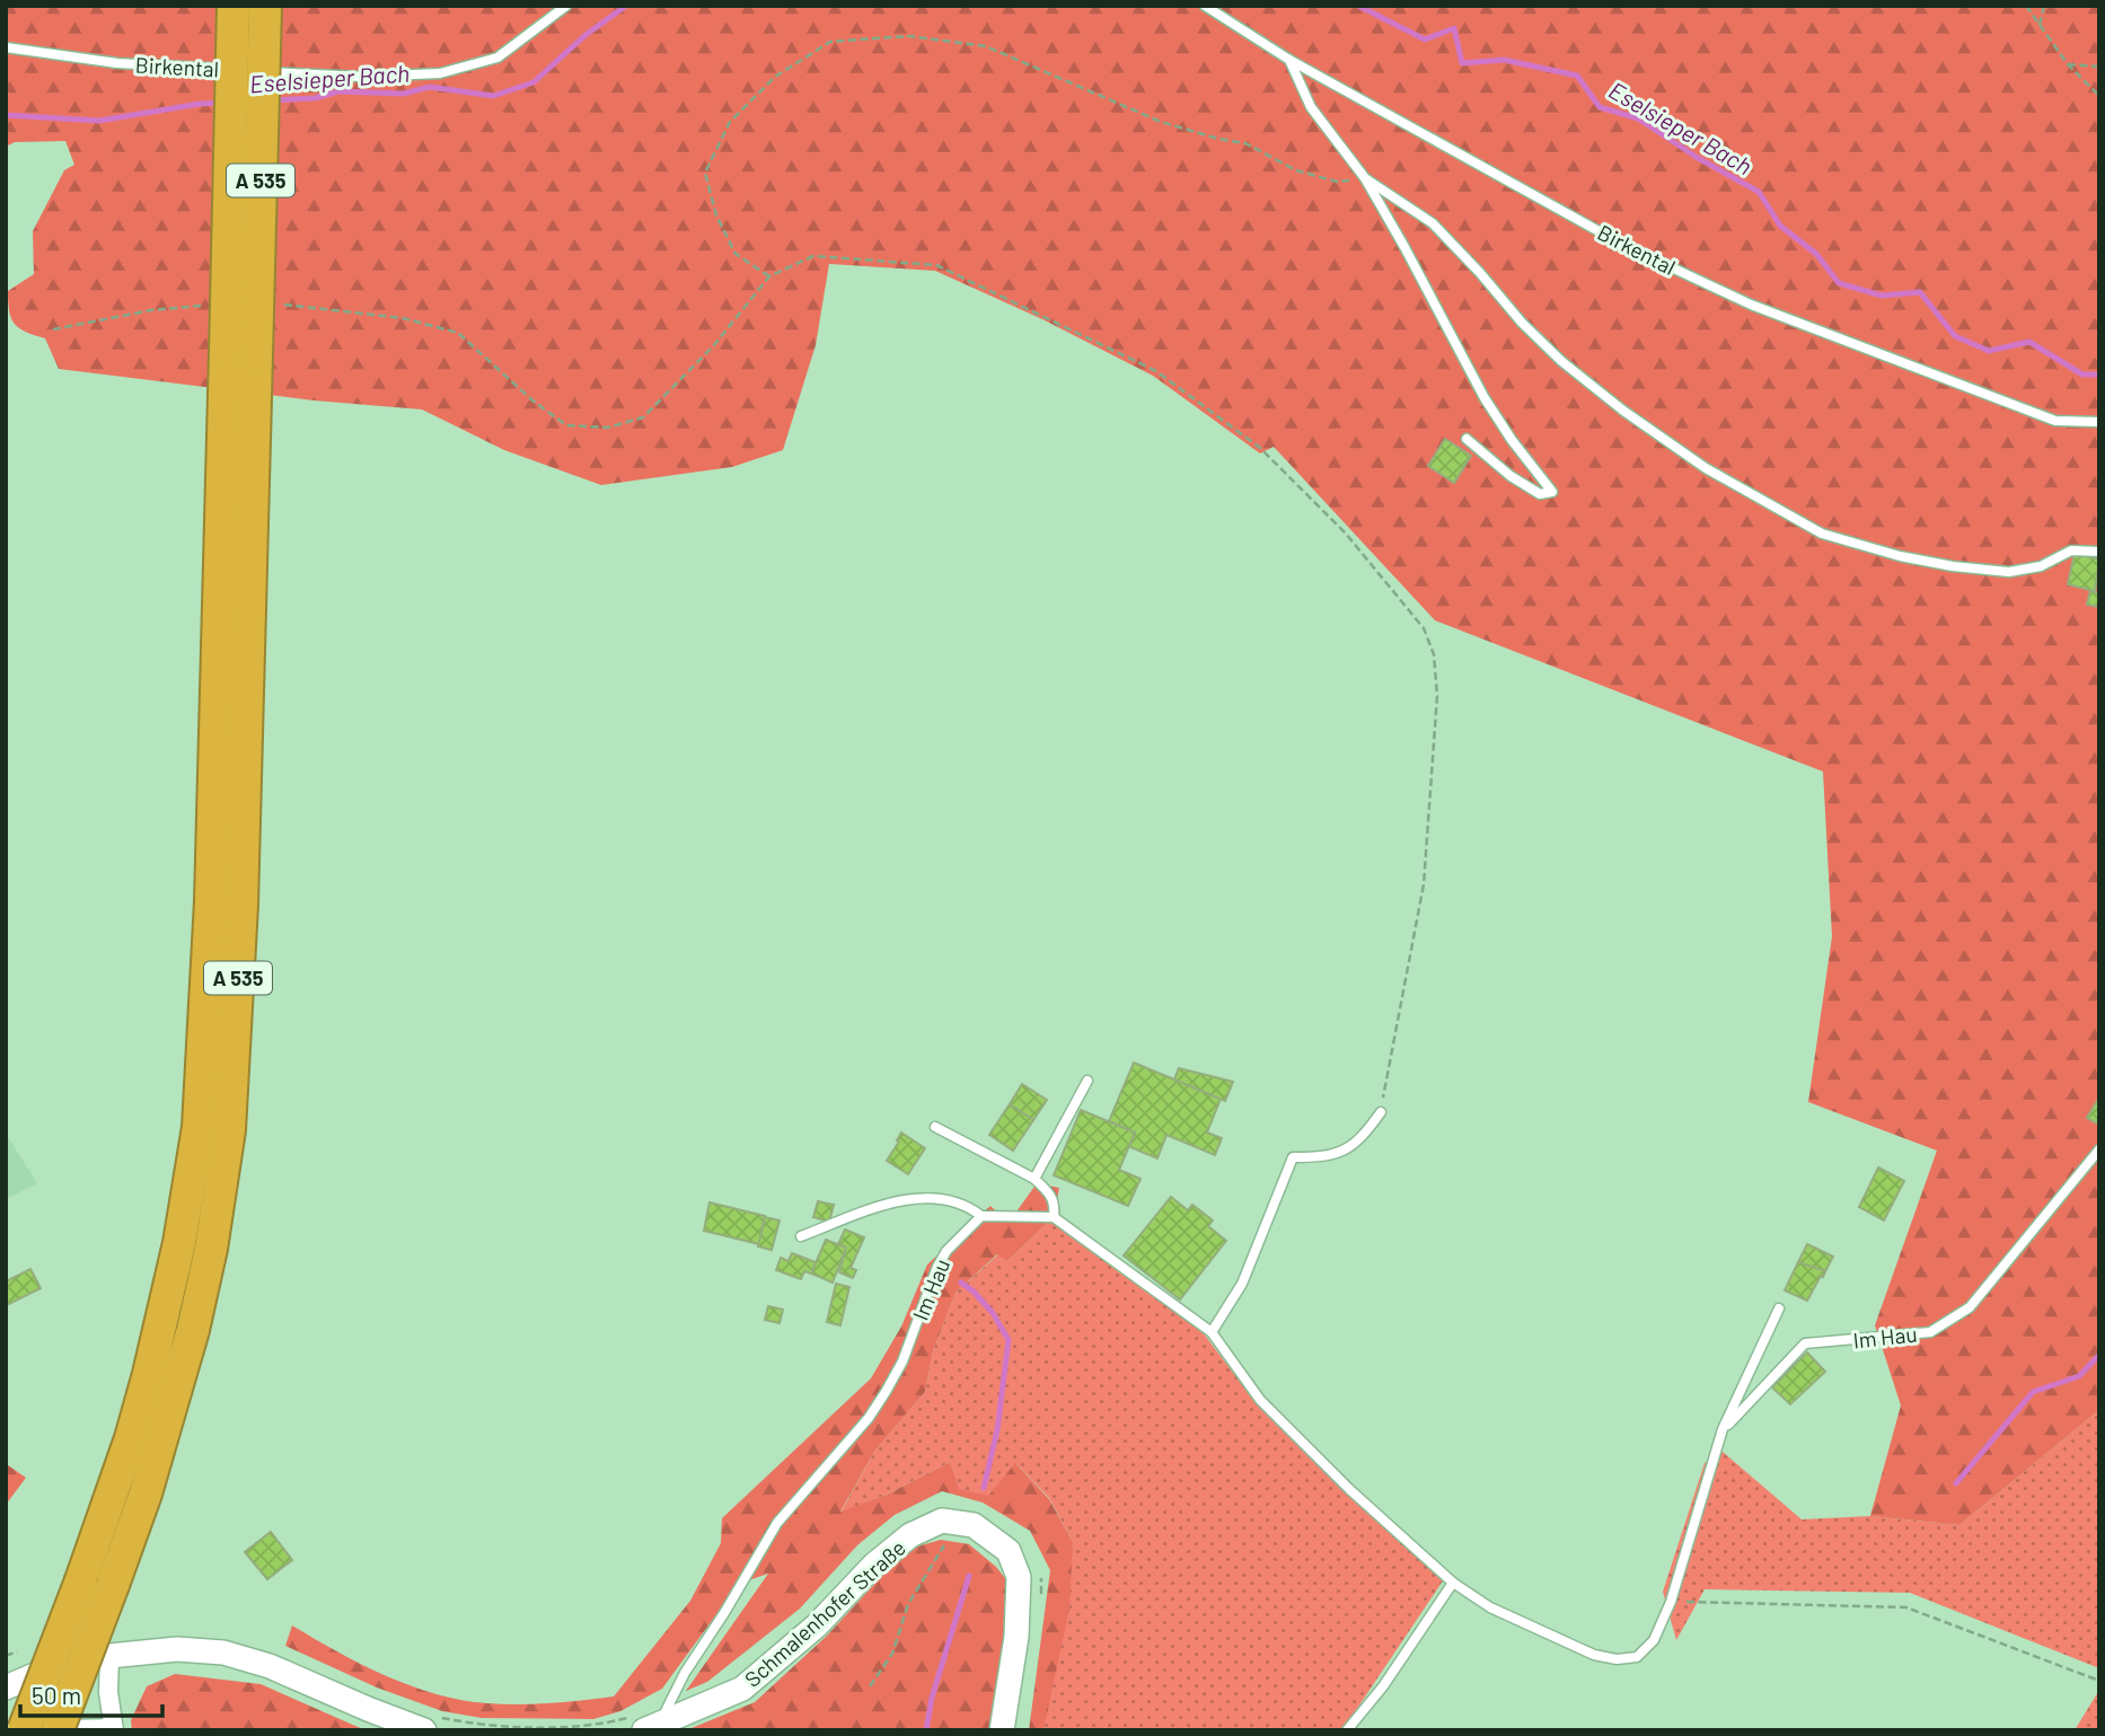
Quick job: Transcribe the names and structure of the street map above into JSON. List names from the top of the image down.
{
  "streets": {
    "highway": ["A 535"],
    "main road": ["Schmalenhofer Straße"],
    "lane": ["Birkental", "Im Hau"]
  },
  "crossings": [
    ["Im Hau", "Schmalenhofer Straße"]
  ],
  "water": ["Eselsieper Bach"],
  "scale_bar": "50 m"
}
